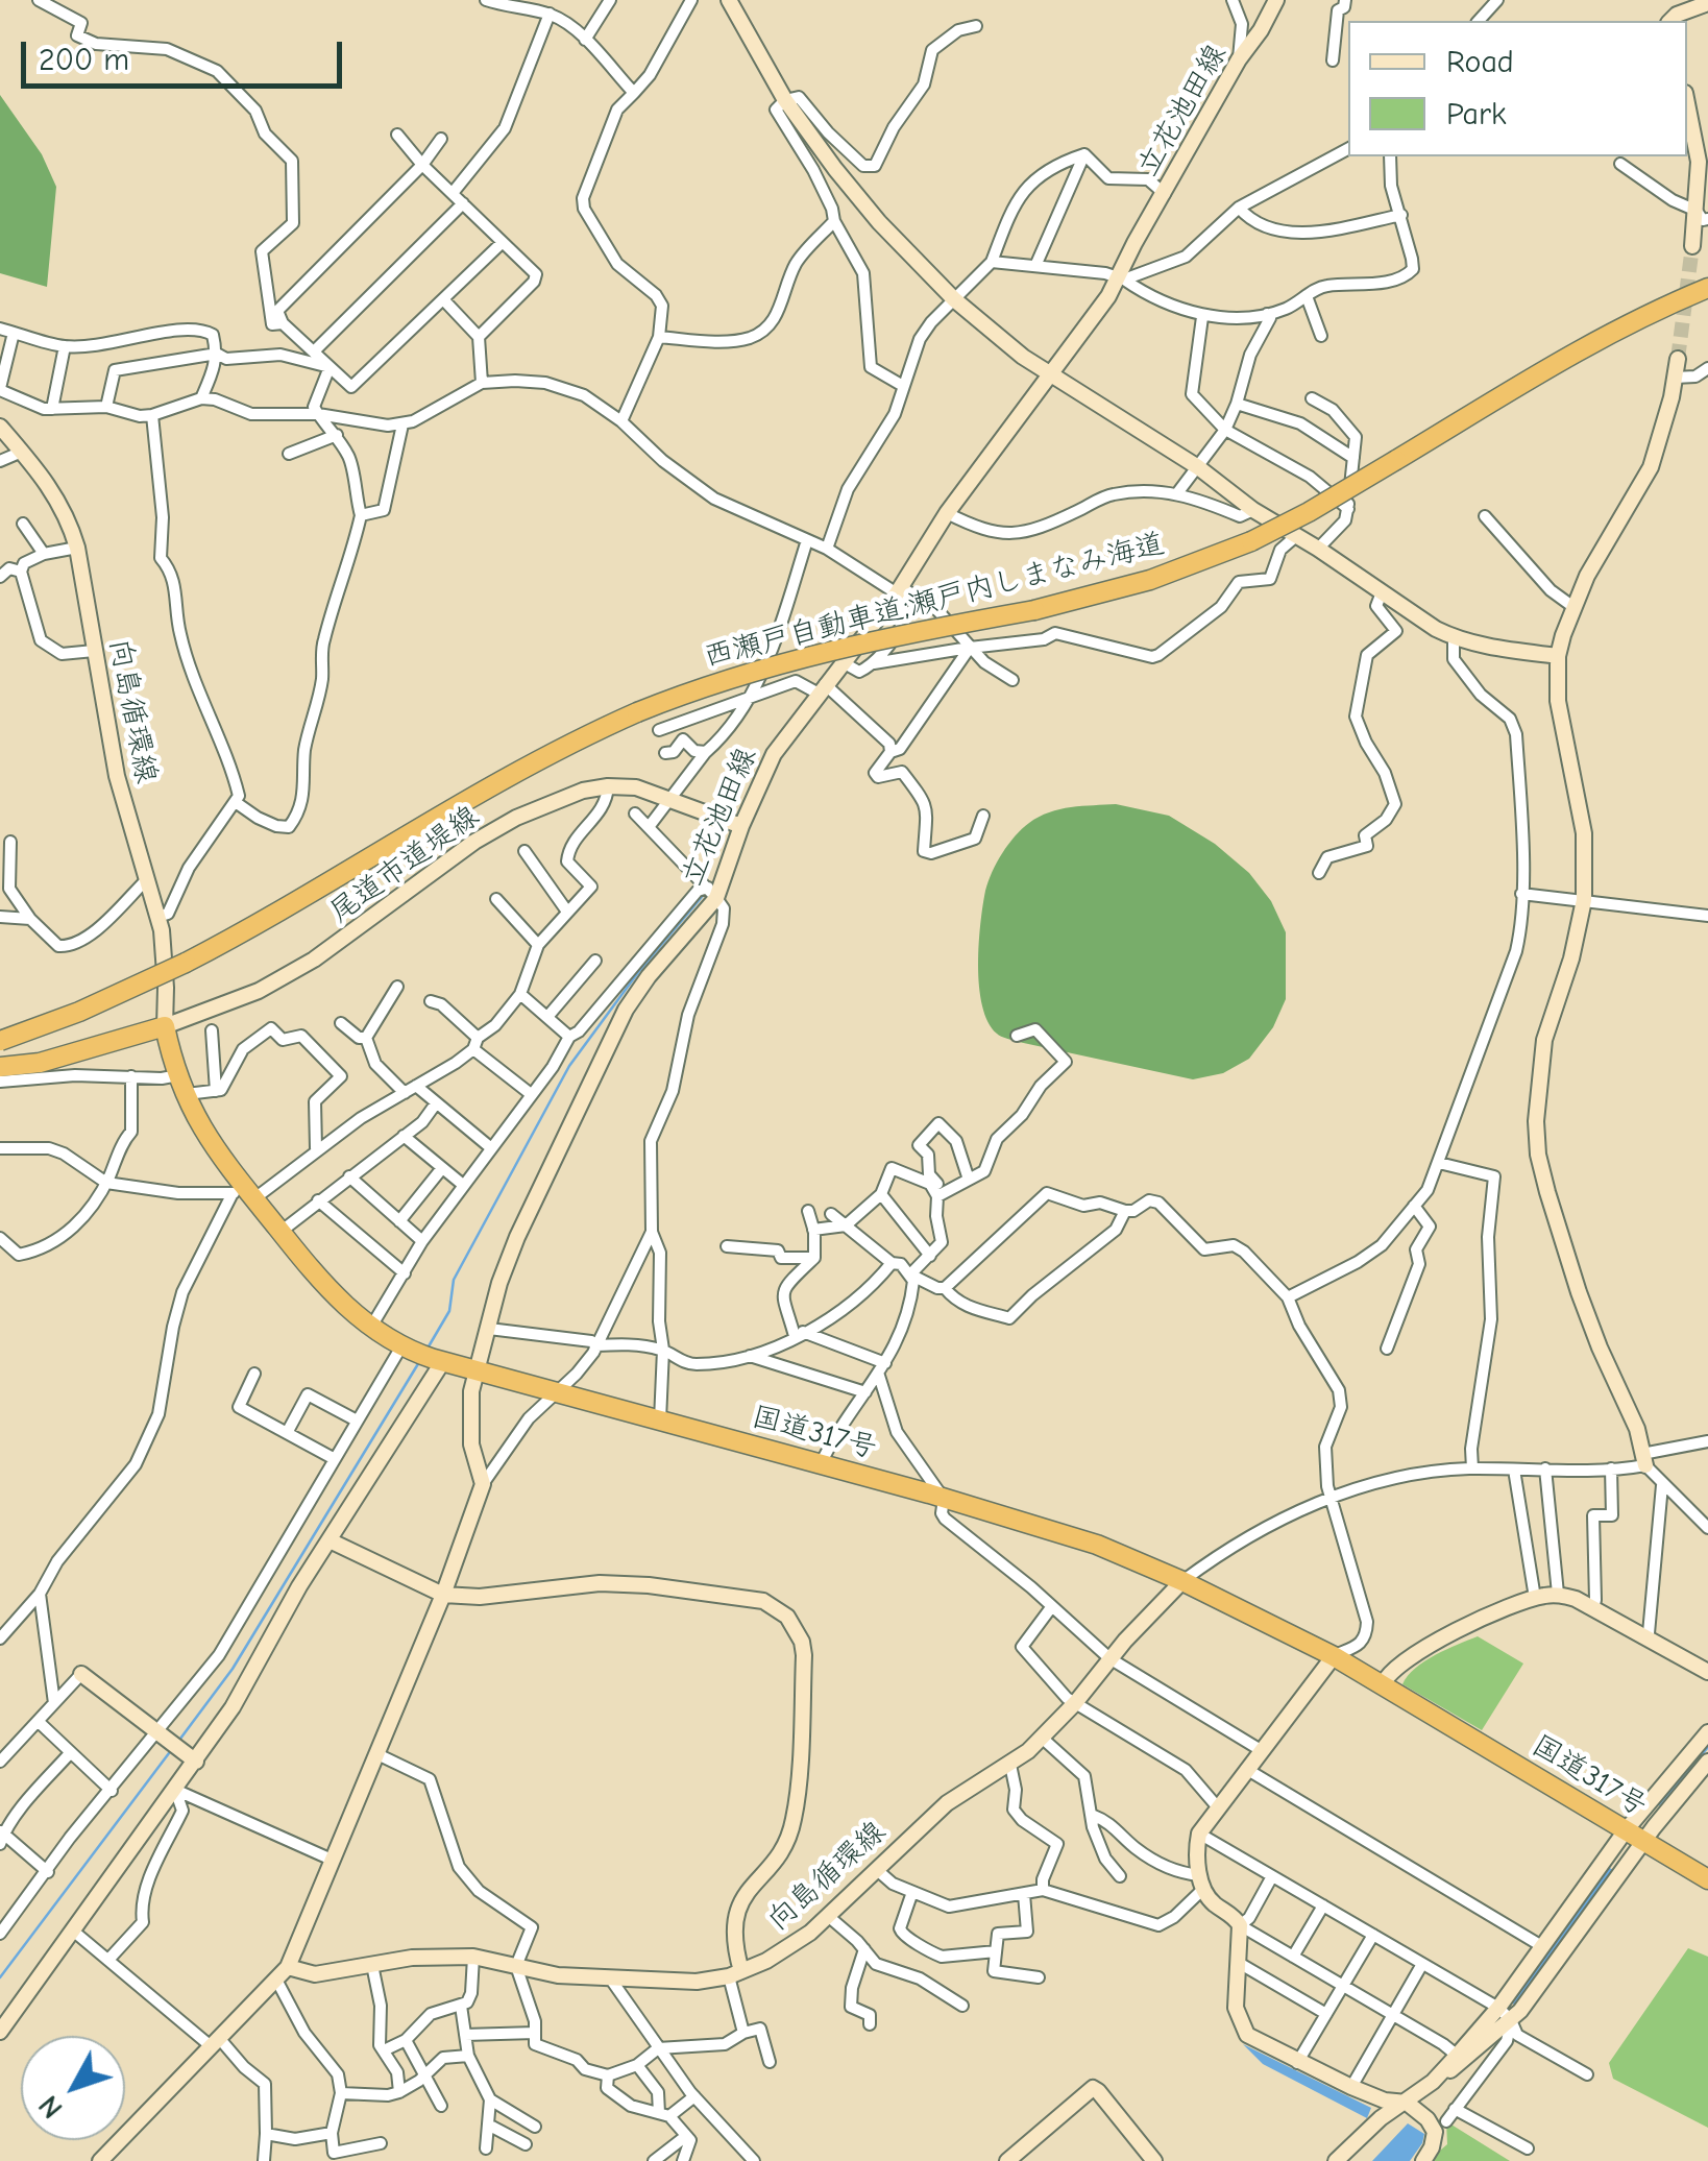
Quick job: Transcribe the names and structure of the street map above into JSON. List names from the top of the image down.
{
  "streets": {
    "highway": ["西瀬戸自動車道;瀬戸内しまなみ海道", "国道317号"],
    "street": ["立花池田線", "向島循環線", "尾道市道堤線"]
  },
  "crossings": [
    ["立花池田線", "尾道市道堤線"],
    ["立花池田線", "国道317号"],
    ["向島循環線", "尾道市道堤線"],
    ["向島循環線", "国道317号"],
    ["尾道市道堤線", "国道317号"]
  ],
  "legend": ["Road", "Park"],
  "scale_bar": "200 m",
  "north": "bottom left"
}
